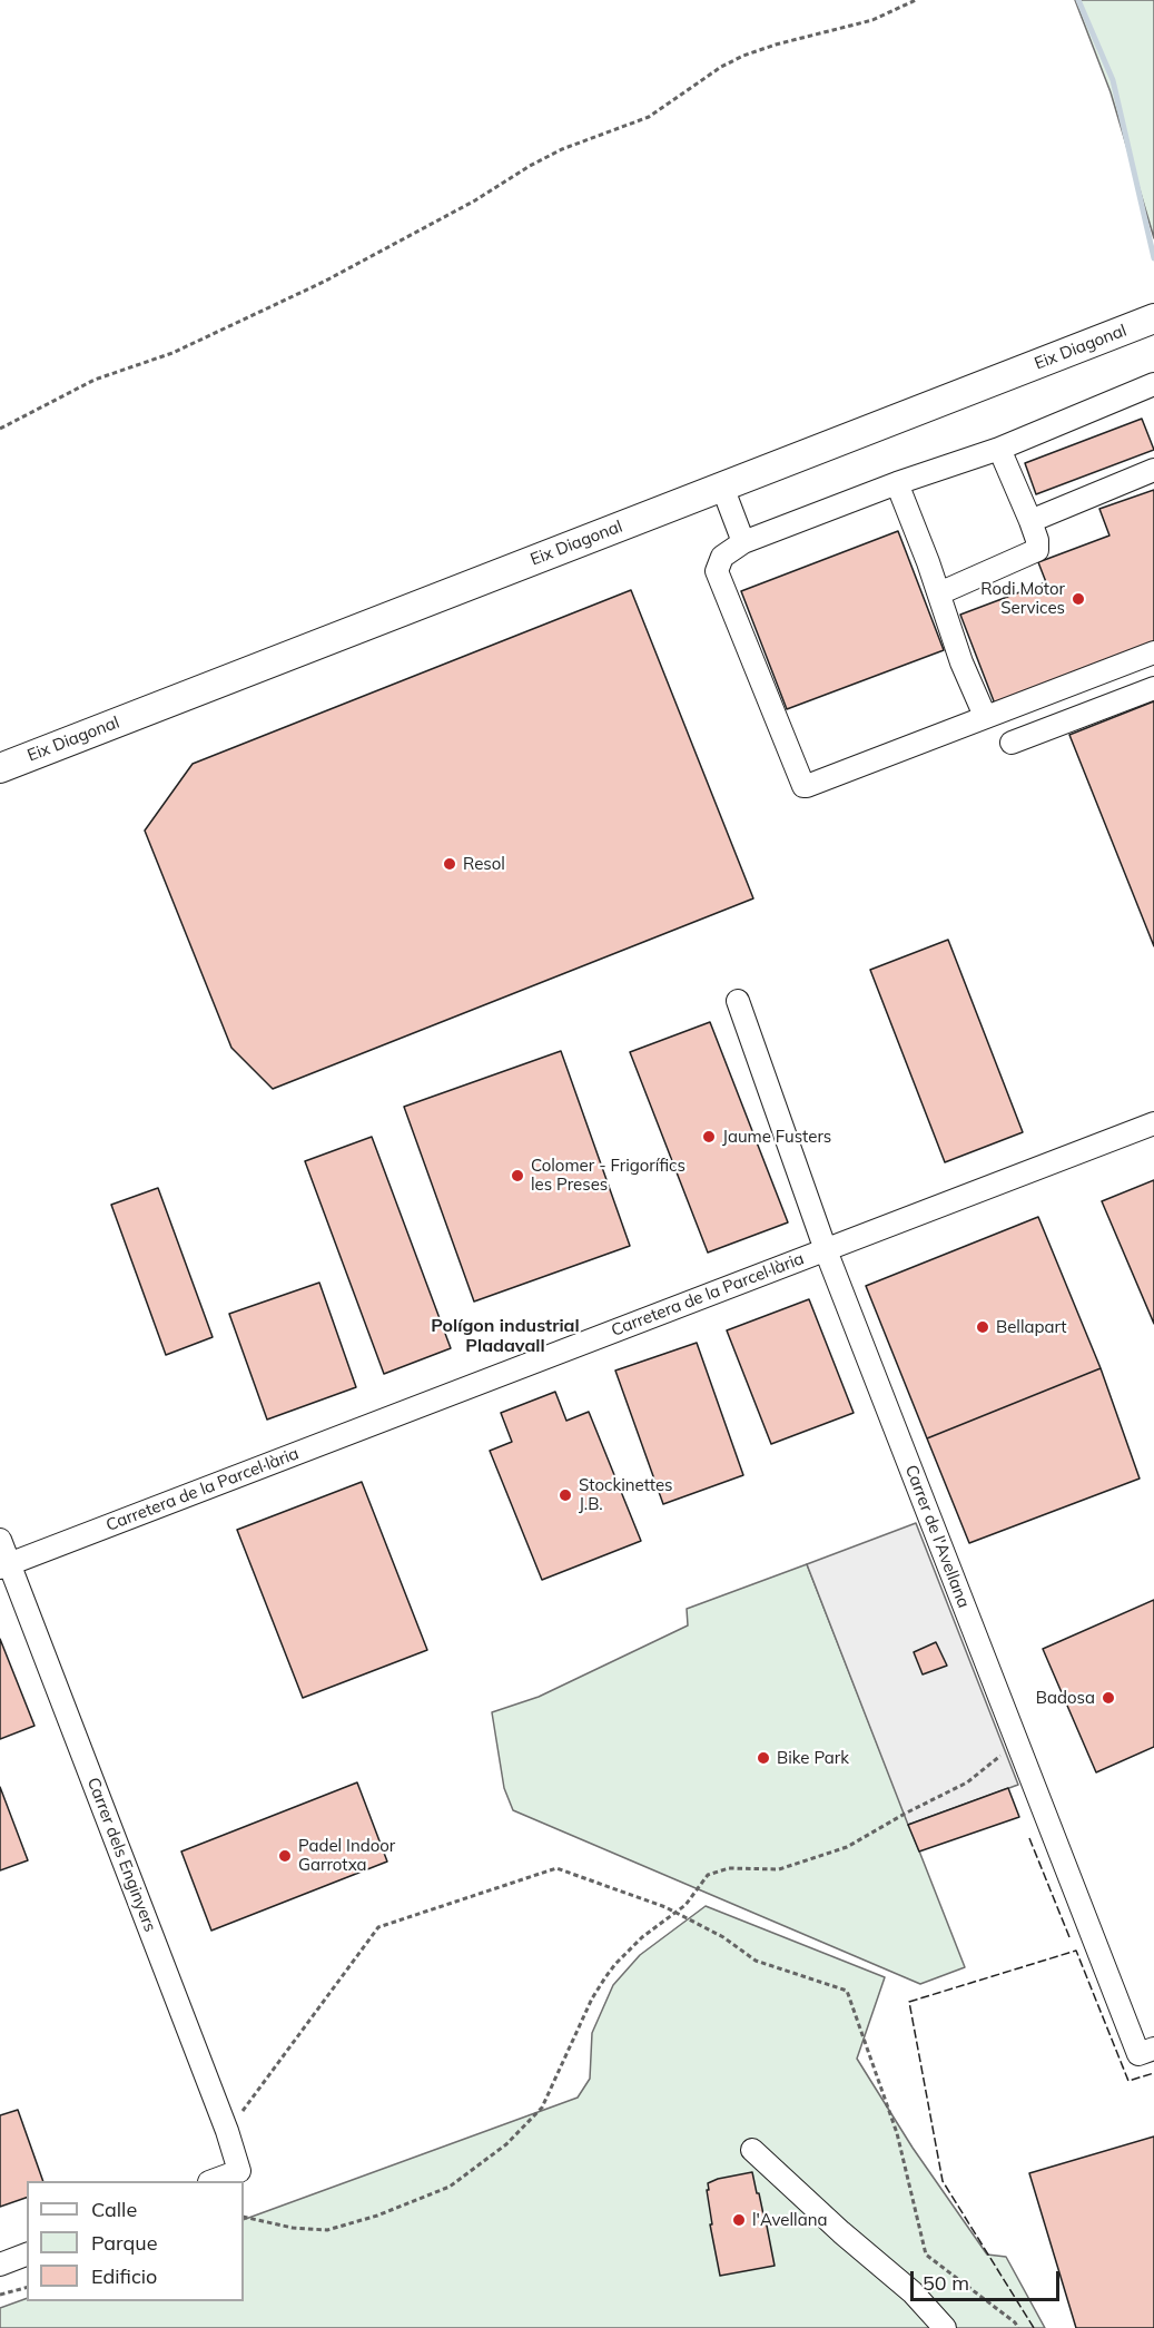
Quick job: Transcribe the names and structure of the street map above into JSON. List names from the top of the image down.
{
  "streets": {
    "main road": ["Eix Diagonal"],
    "street": ["Carretera de la Parcel·lària", "Carrer de l'Avellana", "Carrer dels Enginyers"]
  },
  "crossings": [
    ["Carretera de la Parcel·lària", "Carrer de l'Avellana"],
    ["Carretera de la Parcel·lària", "Carrer dels Enginyers"]
  ],
  "districts": ["Polígon industrial Pladavall"],
  "places": [
    "Rodi Motor Services",
    "Resol",
    "Jaume Fusters",
    "Colomer - Frigorífics les Preses",
    "Bellapart",
    "Stockinettes J.B.",
    "Badosa",
    "Bike Park",
    "Padel Indoor Garrotxa",
    "l'Avellana"
  ],
  "legend": ["Calle", "Parque", "Edificio"],
  "scale_bar": "50 m"
}
